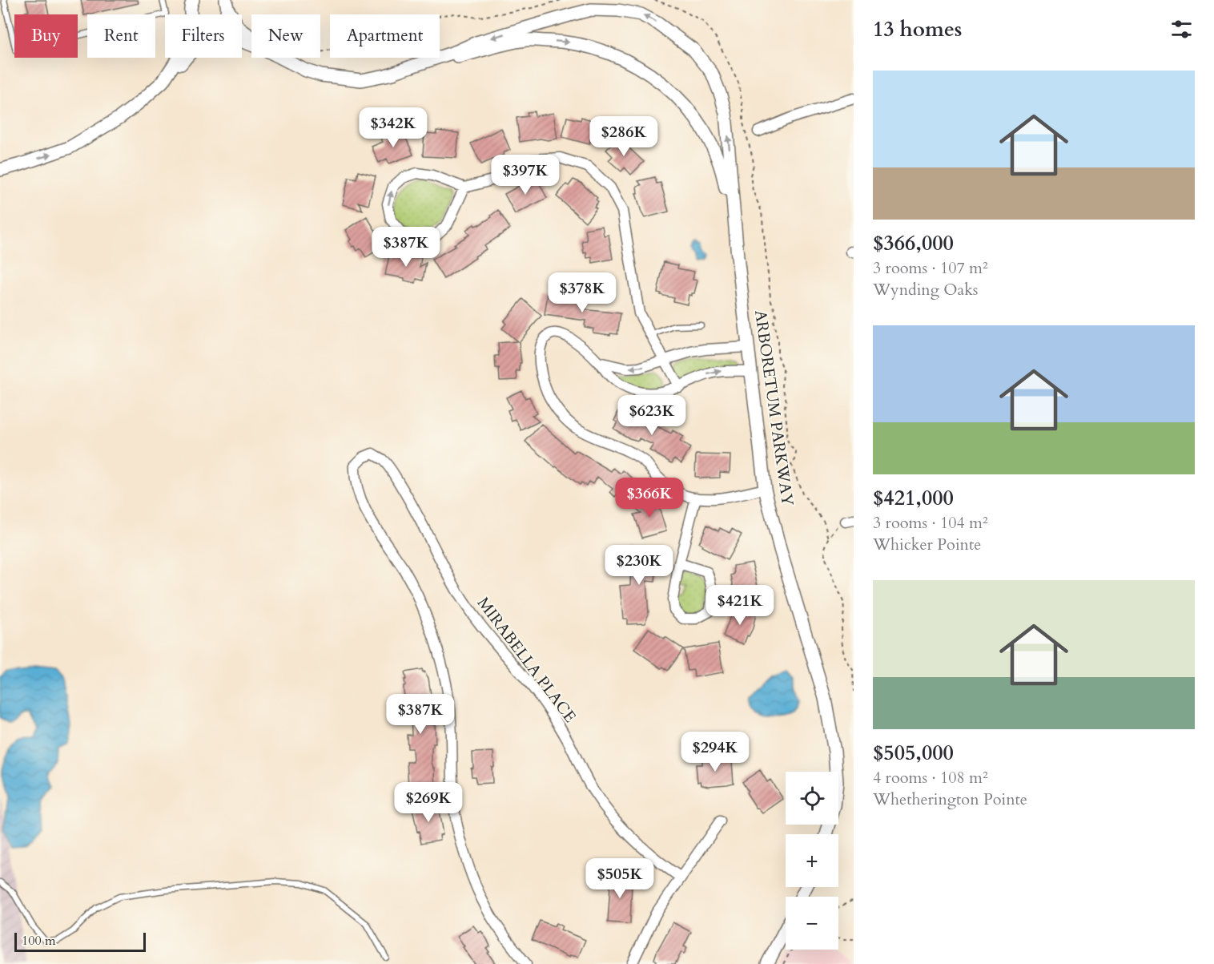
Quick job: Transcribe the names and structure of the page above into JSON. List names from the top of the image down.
{
  "streets": {
    "street": ["ARBORETUM PARKWAY", "MIRABELLA PLACE"]
  },
  "scale_bar": "100 m",
  "page": {
    "heading": "13 homes",
    "chip": [
      "Buy",
      "Rent",
      "Filters",
      "New",
      "Apartment"
    ],
    "list": [
      {
        "name": "$366,000",
        "note": "3 rooms · 107 m² · Wynding Oaks"
      },
      {
        "name": "$421,000",
        "note": "3 rooms · 104 m² · Whicker Pointe"
      },
      {
        "name": "$505,000",
        "note": "4 rooms · 108 m² · Whetherington Pointe"
      }
    ],
    "price": [
      "$342K",
      "$286K",
      "$397K",
      "$387K",
      "$378K",
      "$623K",
      "$366K",
      "$230K",
      "$421K",
      "$387K",
      "$294K",
      "$269K",
      "$505K"
    ],
    "map_buttons": ["+", "−"],
    "scale": "100 m"
  }
}
